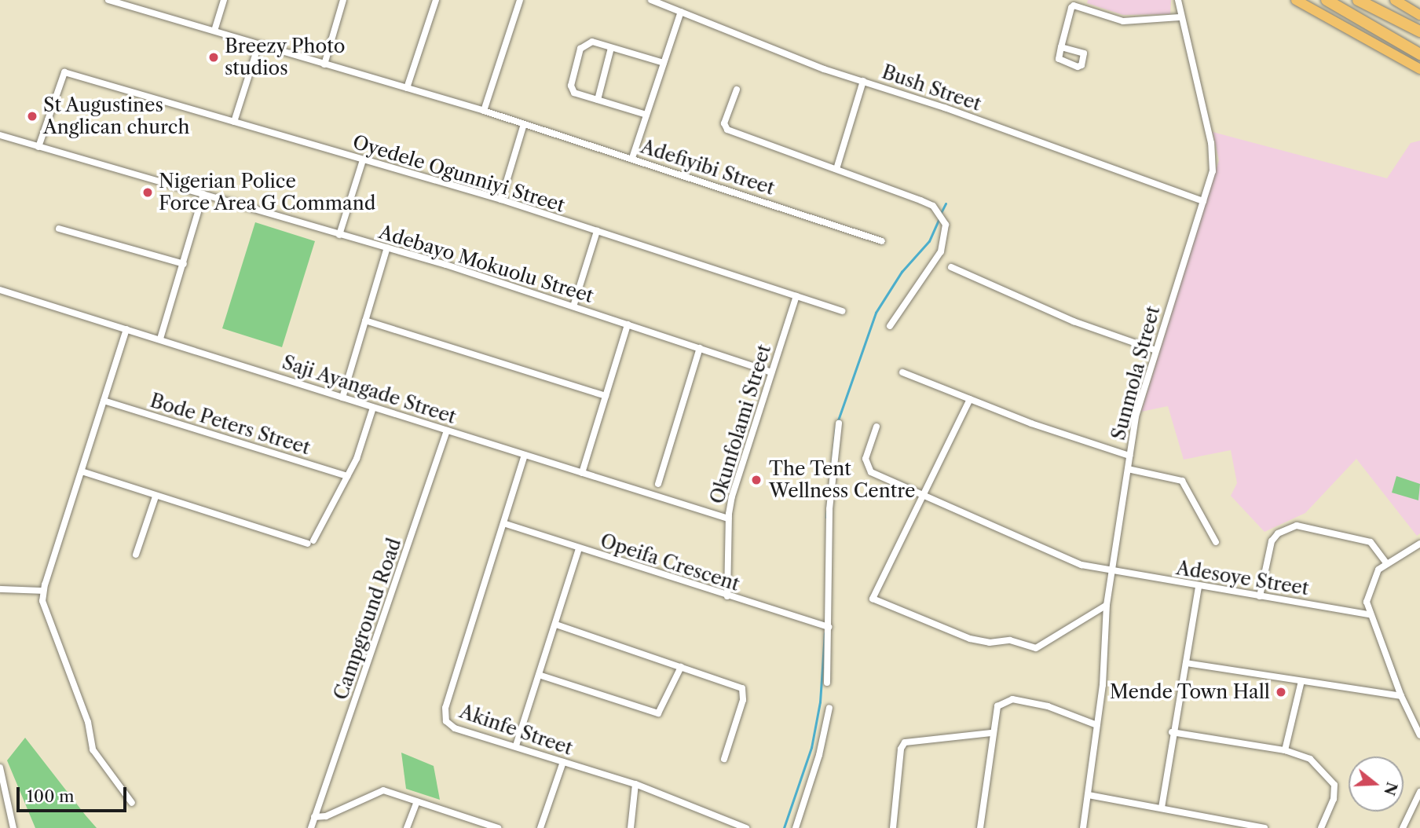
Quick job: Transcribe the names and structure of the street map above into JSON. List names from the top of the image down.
{
  "streets": {
    "street": [
      "Bush Street",
      "Adefiyibi Street",
      "Oyedele Ogunniyi Street",
      "Adebayo Mokuolu Street",
      "Sunmola Street",
      "Saji Ayangade Street",
      "Bode Peters Street",
      "Okunfolami Street",
      "Opeifa Crescent",
      "Adesoye Street",
      "Campground Road",
      "Akinfe Street"
    ]
  },
  "crossings": [
    ["Bush Street", "Sunmola Street"],
    ["Oyedele Ogunniyi Street", "Adebayo Mokuolu Street"],
    ["Oyedele Ogunniyi Street", "Okunfolami Street"],
    ["Adebayo Mokuolu Street", "Okunfolami Street"],
    ["Sunmola Street", "Adesoye Street"],
    ["Saji Ayangade Street", "Okunfolami Street"],
    ["Saji Ayangade Street", "Campground Road"],
    ["Saji Ayangade Street", "Akinfe Street"],
    ["Okunfolami Street", "Opeifa Crescent"],
    ["Opeifa Crescent", "Akinfe Street"]
  ],
  "places": [
    "Breezy Photo studios",
    "St Augustines Anglican church",
    "Nigerian Police Force Area G Command",
    "The Tent Wellness Centre",
    "Mende Town Hall"
  ],
  "scale_bar": "100 m",
  "north": "right"
}
